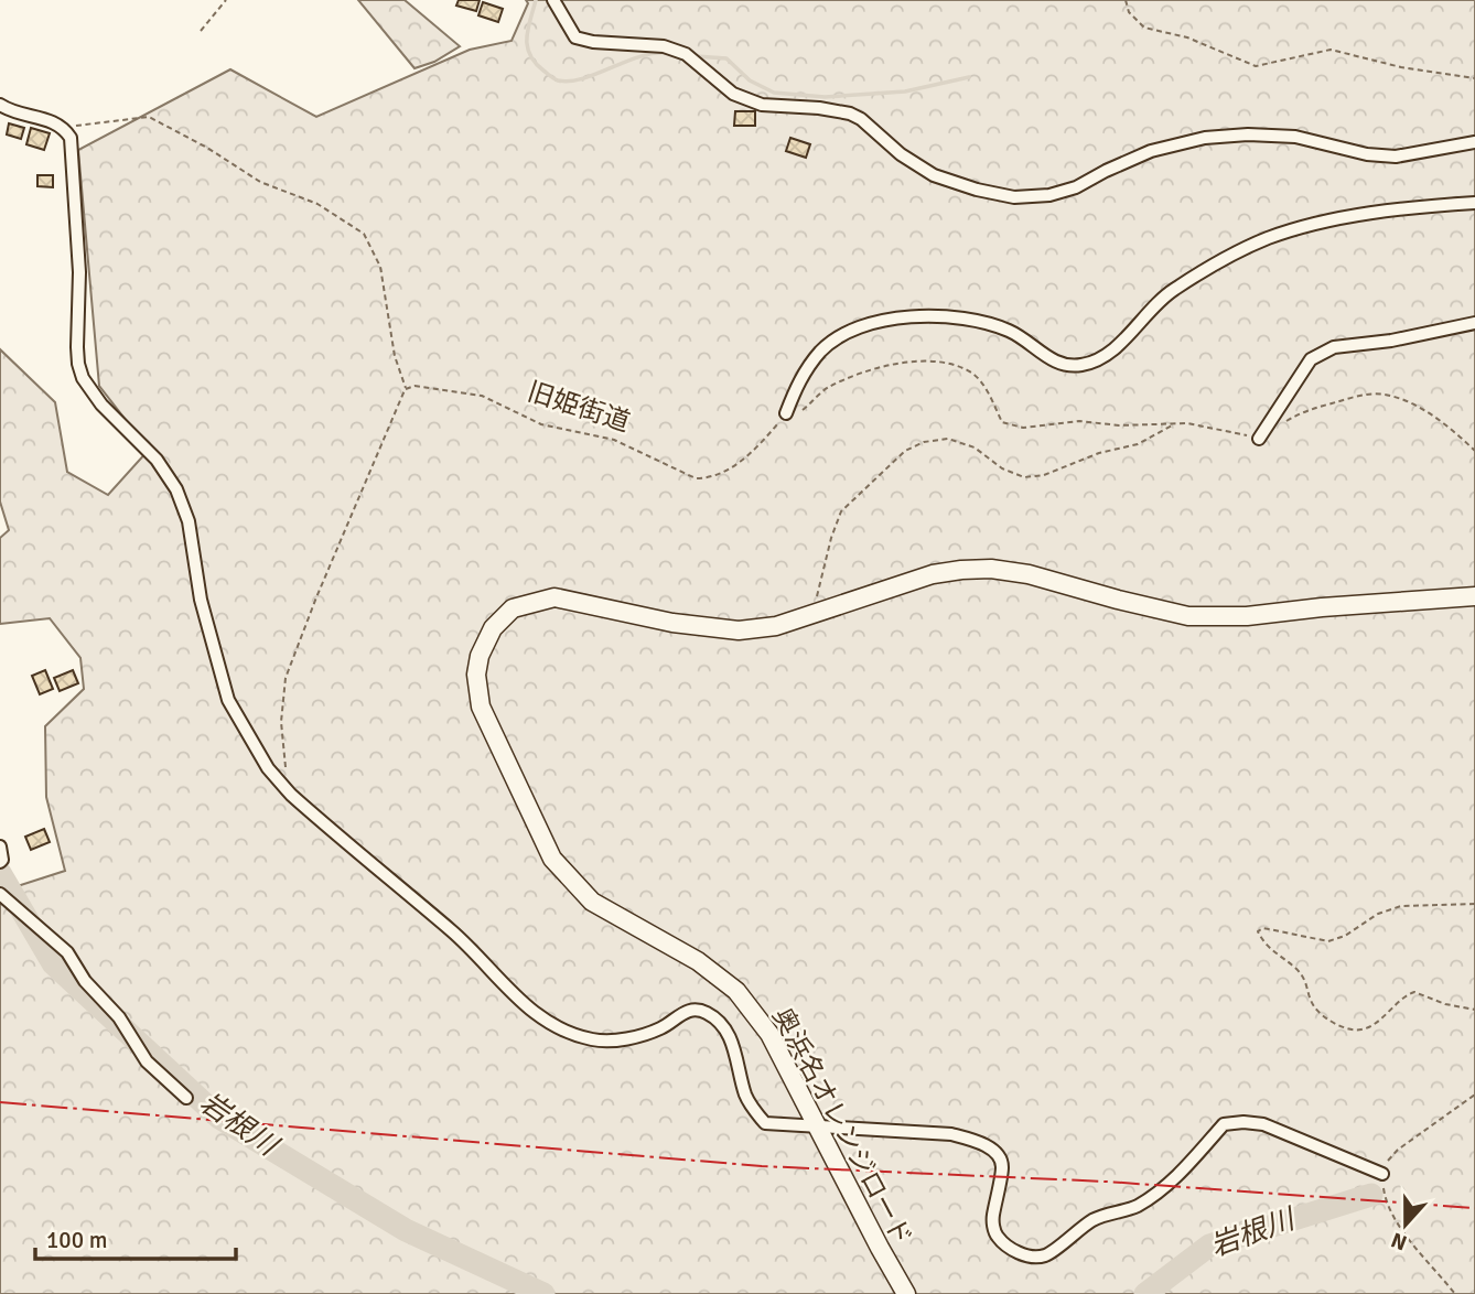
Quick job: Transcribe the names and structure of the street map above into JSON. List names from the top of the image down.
{
  "streets": {
    "street": ["奥浜名オレンジロード"],
    "path": ["旧姫街道"]
  },
  "water": ["岩根川"],
  "scale_bar": "100 m",
  "north": "bottom"
}
